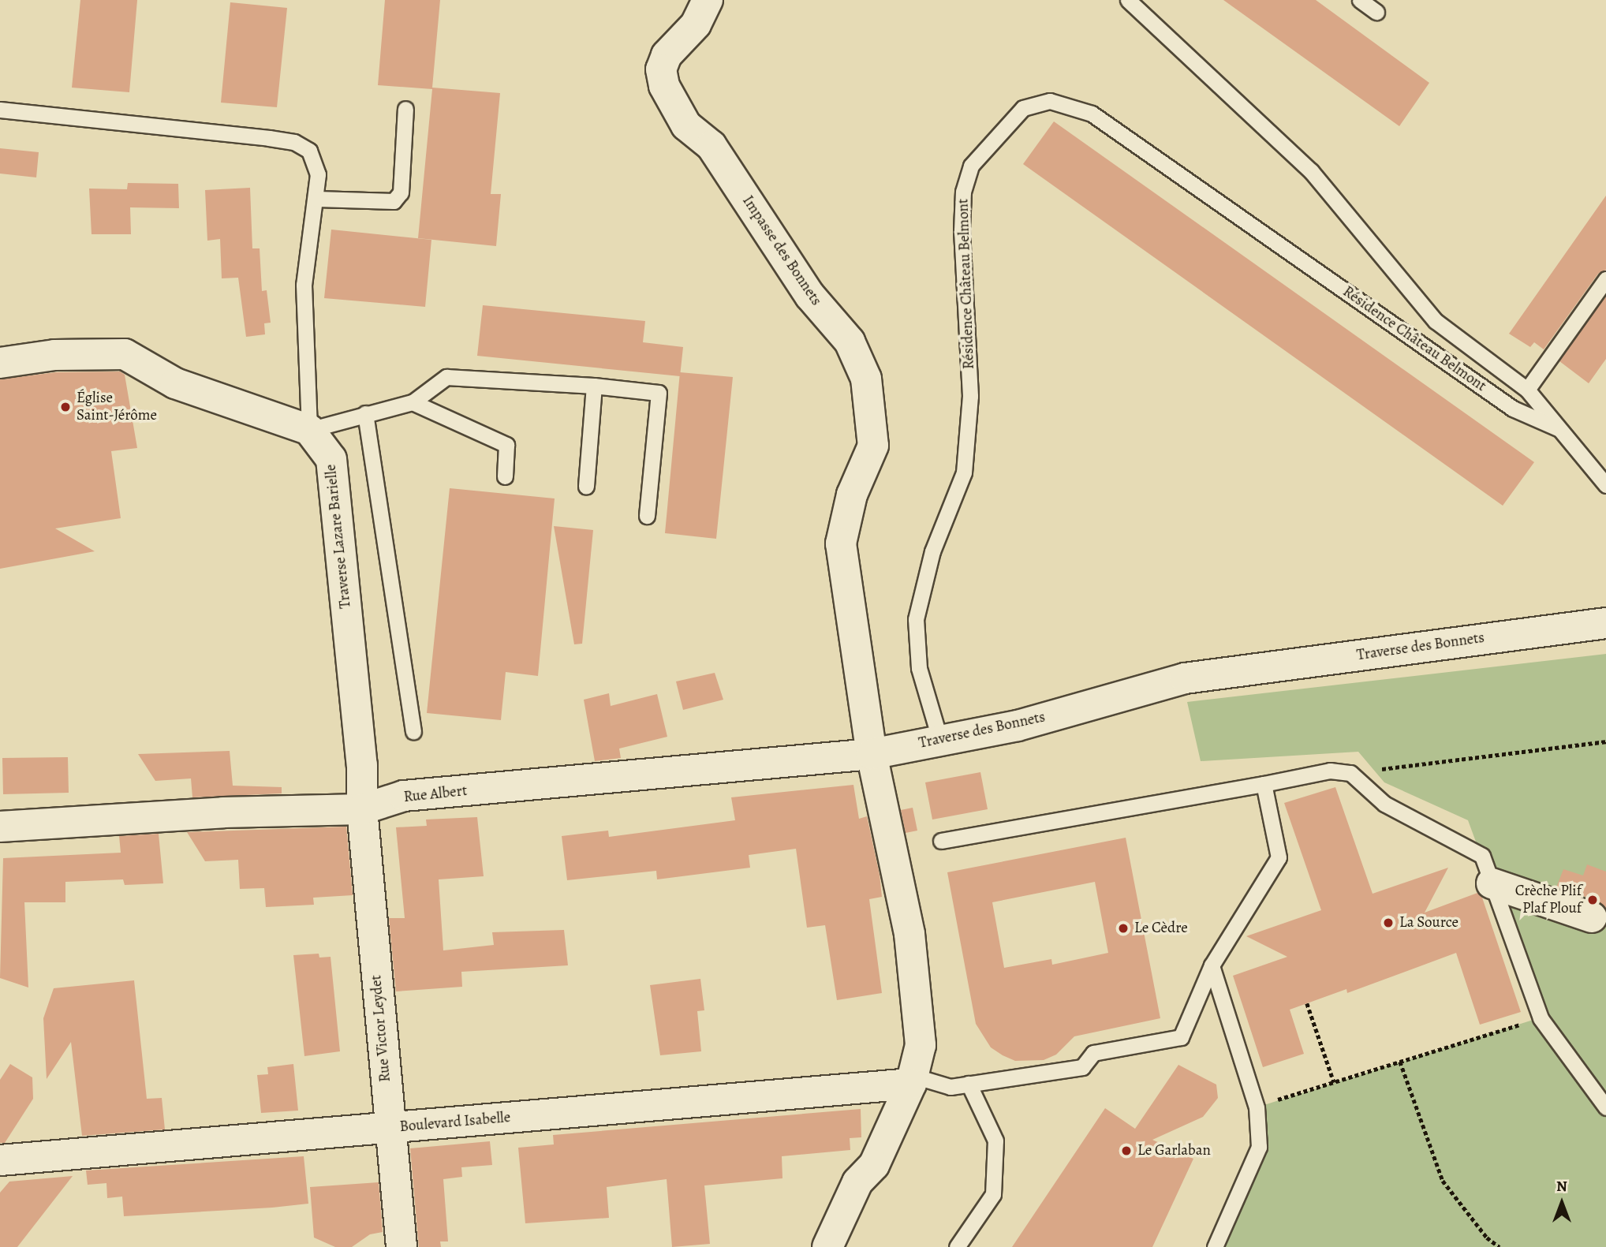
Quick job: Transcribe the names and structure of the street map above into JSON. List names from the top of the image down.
{
  "streets": {
    "street": [
      "Impasse des Bonnets",
      "Traverse Lazare Barielle",
      "Traverse des Bonnets",
      "Rue Albert",
      "Rue Victor Leydet",
      "Boulevard Isabelle"
    ],
    "lane": ["Résidence Château Belmont"]
  },
  "crossings": [
    ["Impasse des Bonnets", "Traverse des Bonnets"],
    ["Impasse des Bonnets", "Rue Albert"],
    ["Résidence Château Belmont", "Traverse des Bonnets"],
    ["Traverse Lazare Barielle", "Rue Albert"],
    ["Traverse Lazare Barielle", "Rue Victor Leydet"],
    ["Traverse des Bonnets", "Rue Albert"],
    ["Rue Albert", "Rue Victor Leydet"],
    ["Rue Victor Leydet", "Boulevard Isabelle"]
  ],
  "places": [
    "Église Saint-Jérôme",
    "Crèche Plif Plaf Plouf",
    "La Source",
    "Le Cèdre",
    "Le Garlaban"
  ],
  "north": "top"
}
